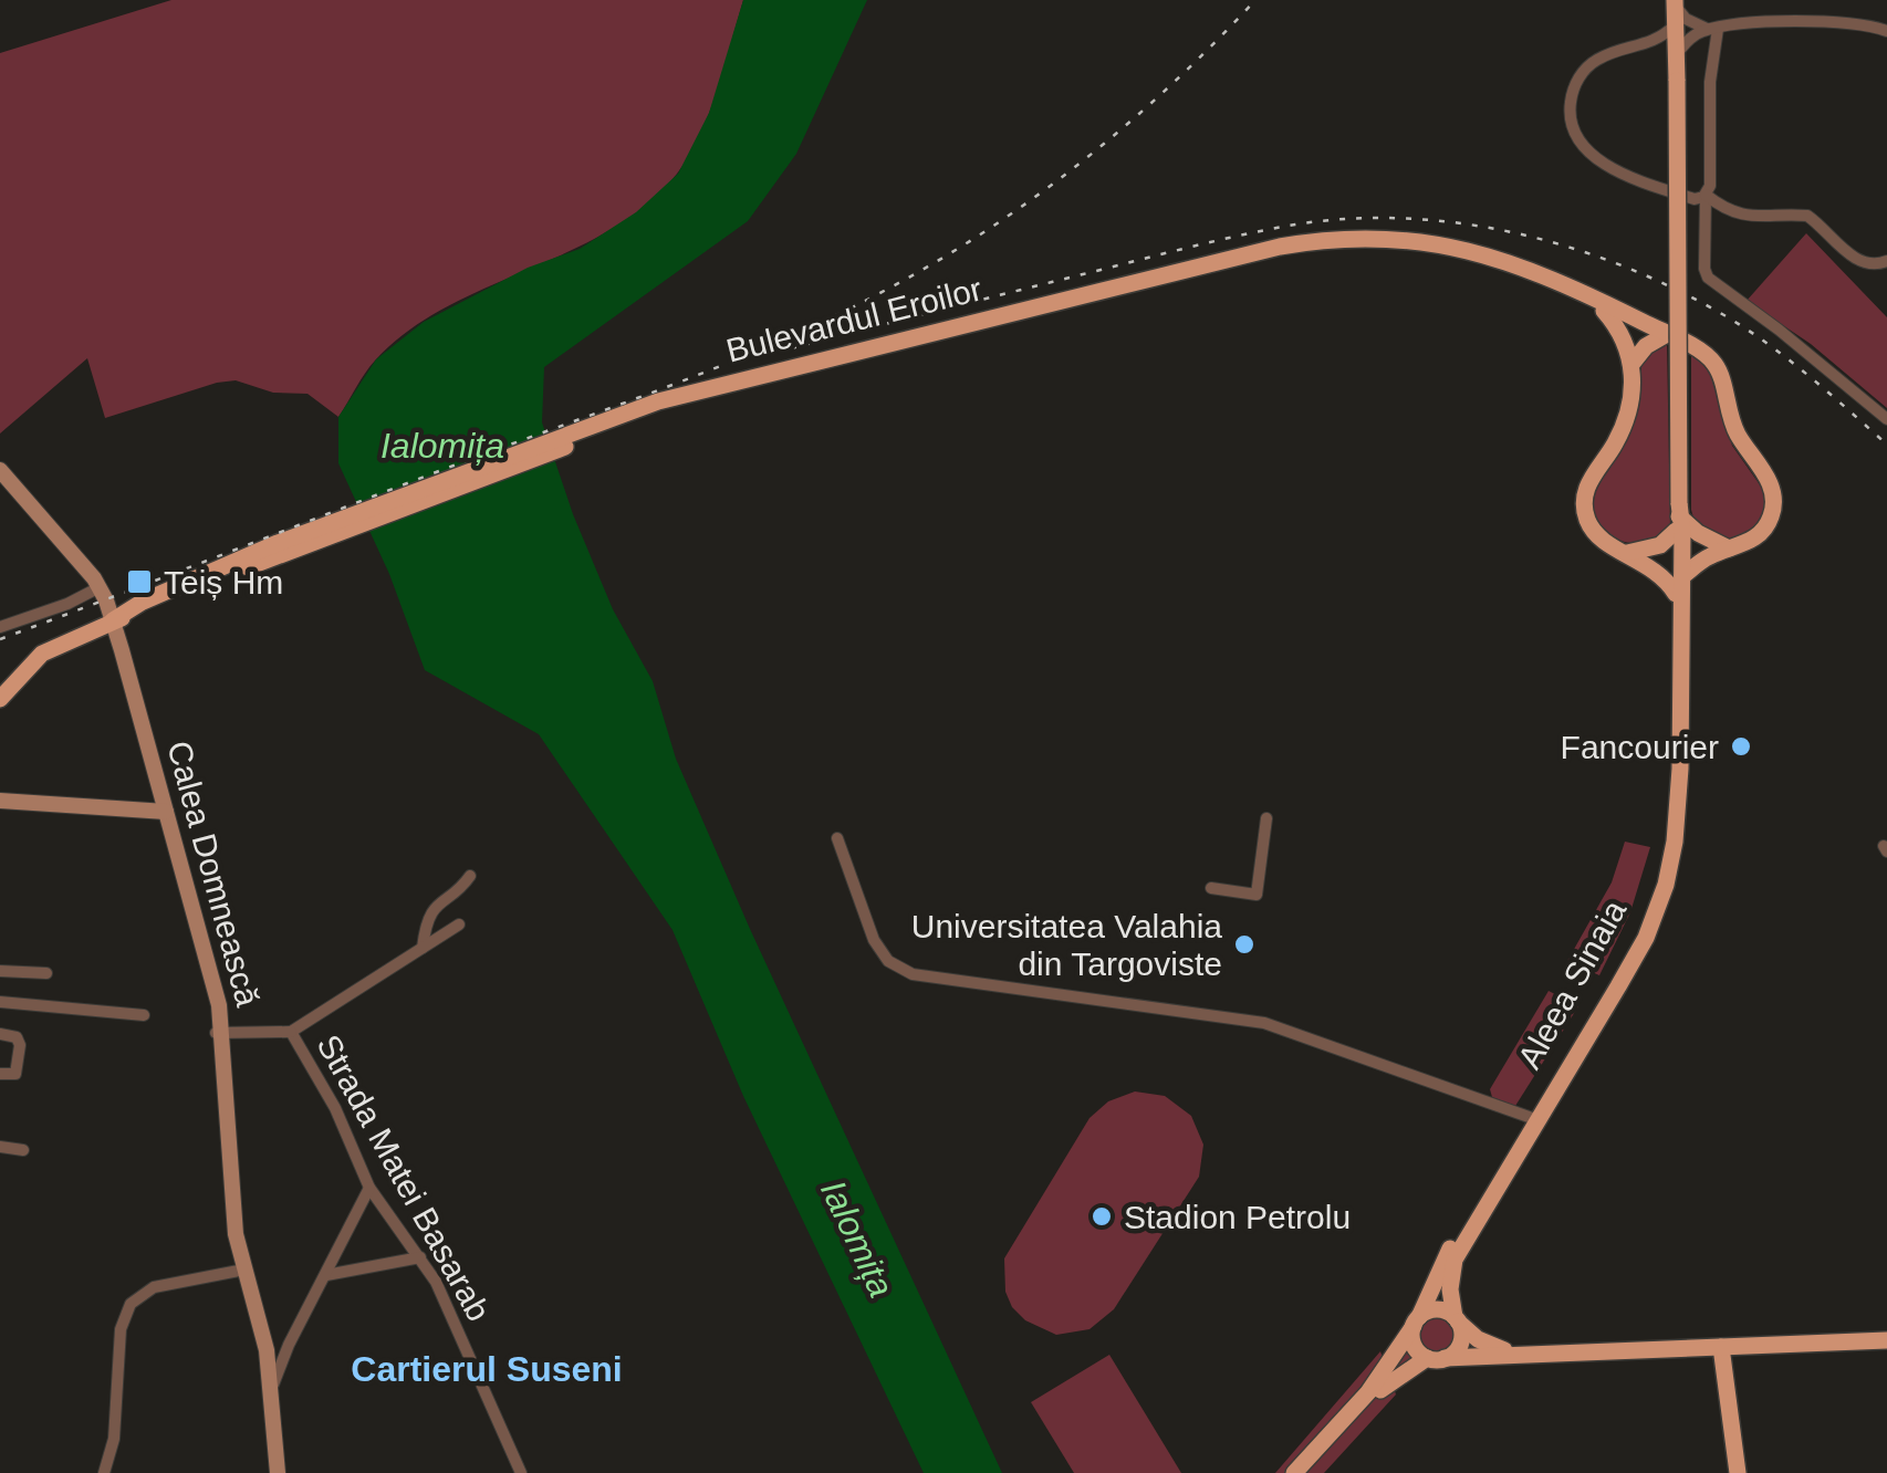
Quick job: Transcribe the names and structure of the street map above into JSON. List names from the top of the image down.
{
  "streets": {
    "main road": ["Bulevardul Eroilor", "Calea Domnească", "Aleea Sinaia"],
    "street": ["Strada Matei Basarab"]
  },
  "crossings": [
    ["Bulevardul Eroilor", "Calea Domnească"],
    ["Bulevardul Eroilor", "Aleea Sinaia"],
    ["Calea Domnească", "Strada Matei Basarab"]
  ],
  "districts": ["Cartierul Suseni"],
  "water": ["Ialomița"],
  "places": {
    "transit": ["Teiș Hm"],
    "other": ["Fancourier", "Universitatea Valahia din Targoviste", "Stadion Petrolu"]
  }
}
